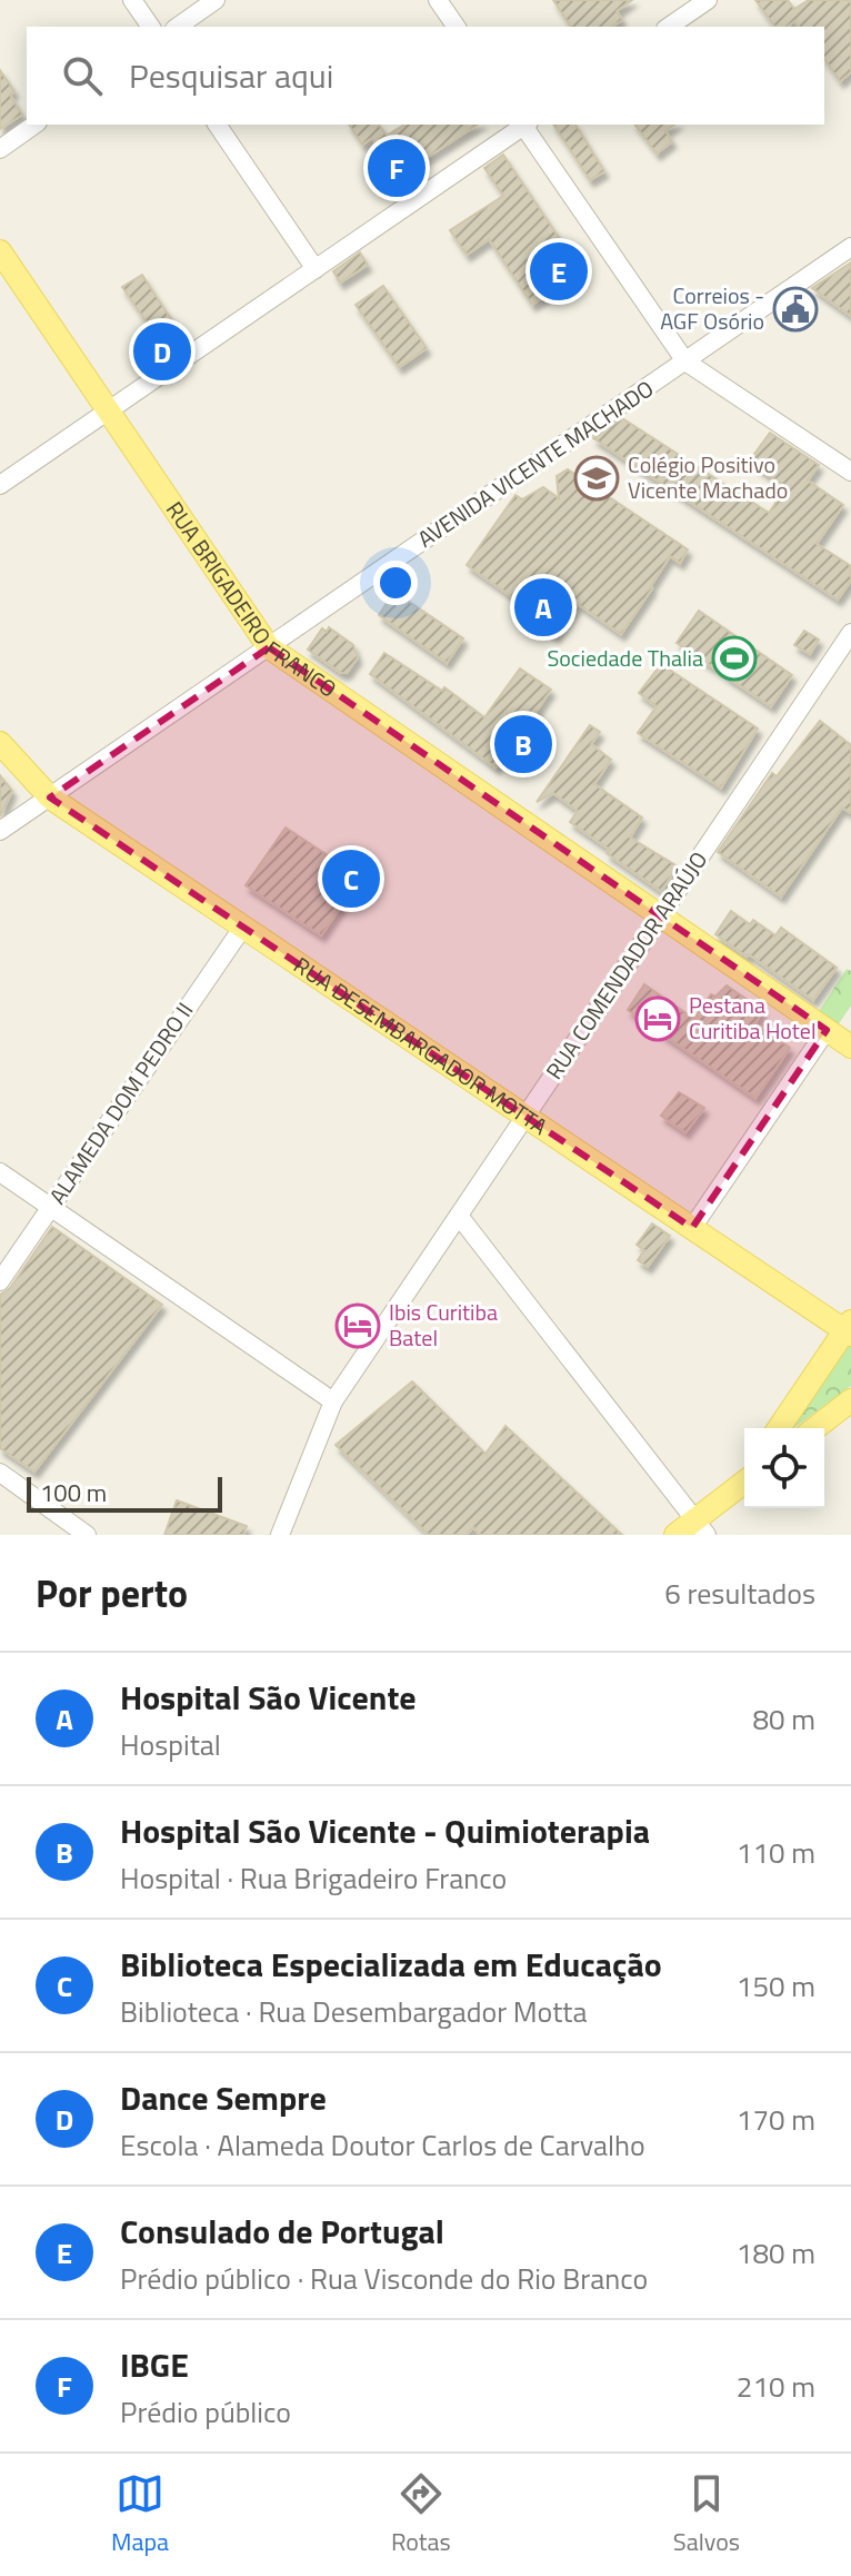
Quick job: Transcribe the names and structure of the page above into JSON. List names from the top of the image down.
{
  "streets": {
    "main road": ["RUA BRIGADEIRO FRANCO", "RUA DESEMBARGADOR MOTTA"],
    "street": ["AVENIDA VICENTE MACHADO", "RUA COMENDADOR ARAÚJO", "ALAMEDA DOM PEDRO II"]
  },
  "crossings": [
    ["AVENIDA VICENTE MACHADO", "RUA BRIGADEIRO FRANCO"],
    ["AVENIDA VICENTE MACHADO", "RUA DESEMBARGADOR MOTTA"],
    ["RUA BRIGADEIRO FRANCO", "RUA COMENDADOR ARAÚJO"],
    ["RUA COMENDADOR ARAÚJO", "RUA DESEMBARGADOR MOTTA"],
    ["RUA DESEMBARGADOR MOTTA", "ALAMEDA DOM PEDRO II"]
  ],
  "places": {
    "public building": ["Correios - AGF Osório"],
    "school or university": ["Colégio Positivo Vicente Machado"],
    "sports": ["Sociedade Thalia"],
    "hotel": ["Pestana Curitiba Hotel", "Ibis Curitiba Batel"]
  },
  "scale_bar": "100 m",
  "page": {
    "search": "Pesquisar aqui",
    "pins": [
      "F",
      "E",
      "D",
      "A",
      "B",
      "C"
    ],
    "scale": "100 m",
    "heading": ["Por perto", "6 resultados"],
    "list": [
      {
        "mark": "A",
        "name": "Hospital São Vicente",
        "note": "Hospital",
        "value": "80 m"
      },
      {
        "mark": "B",
        "name": "Hospital São Vicente - Quimioterapia",
        "note": "Hospital · Rua Brigadeiro Franco",
        "value": "110 m"
      },
      {
        "mark": "C",
        "name": "Biblioteca Especializada em Educação",
        "note": "Biblioteca · Rua Desembargador Motta",
        "value": "150 m"
      },
      {
        "mark": "D",
        "name": "Dance Sempre",
        "note": "Escola · Alameda Doutor Carlos de Carvalho",
        "value": "170 m"
      },
      {
        "mark": "E",
        "name": "Consulado de Portugal",
        "note": "Prédio público · Rua Visconde do Rio Branco",
        "value": "180 m"
      },
      {
        "mark": "F",
        "name": "IBGE",
        "note": "Prédio público",
        "value": "210 m"
      }
    ],
    "nav": ["Mapa", "Rotas", "Salvos"]
  }
}
